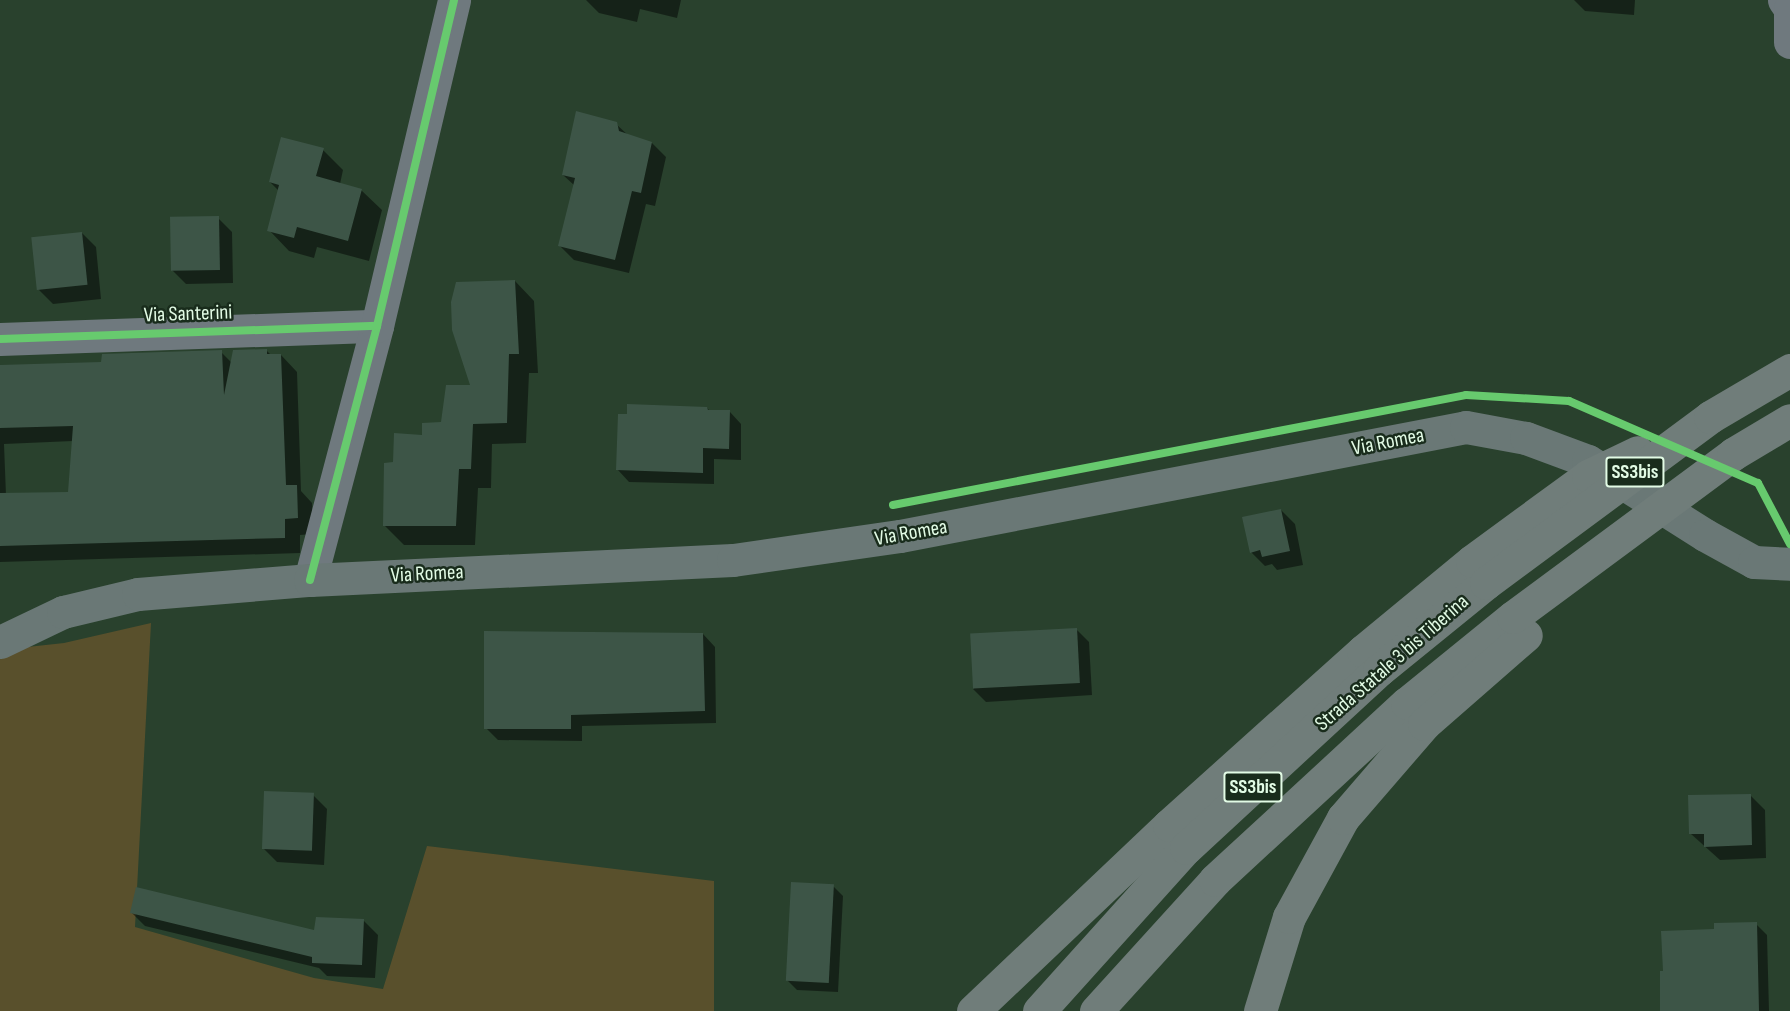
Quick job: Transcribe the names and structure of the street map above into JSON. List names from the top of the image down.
{
  "streets": {
    "highway": ["SS3bis", "Strada Statale 3 bis Tiberina"],
    "main road": ["Via Romea"],
    "street": ["Via Santerini"]
  }
}
